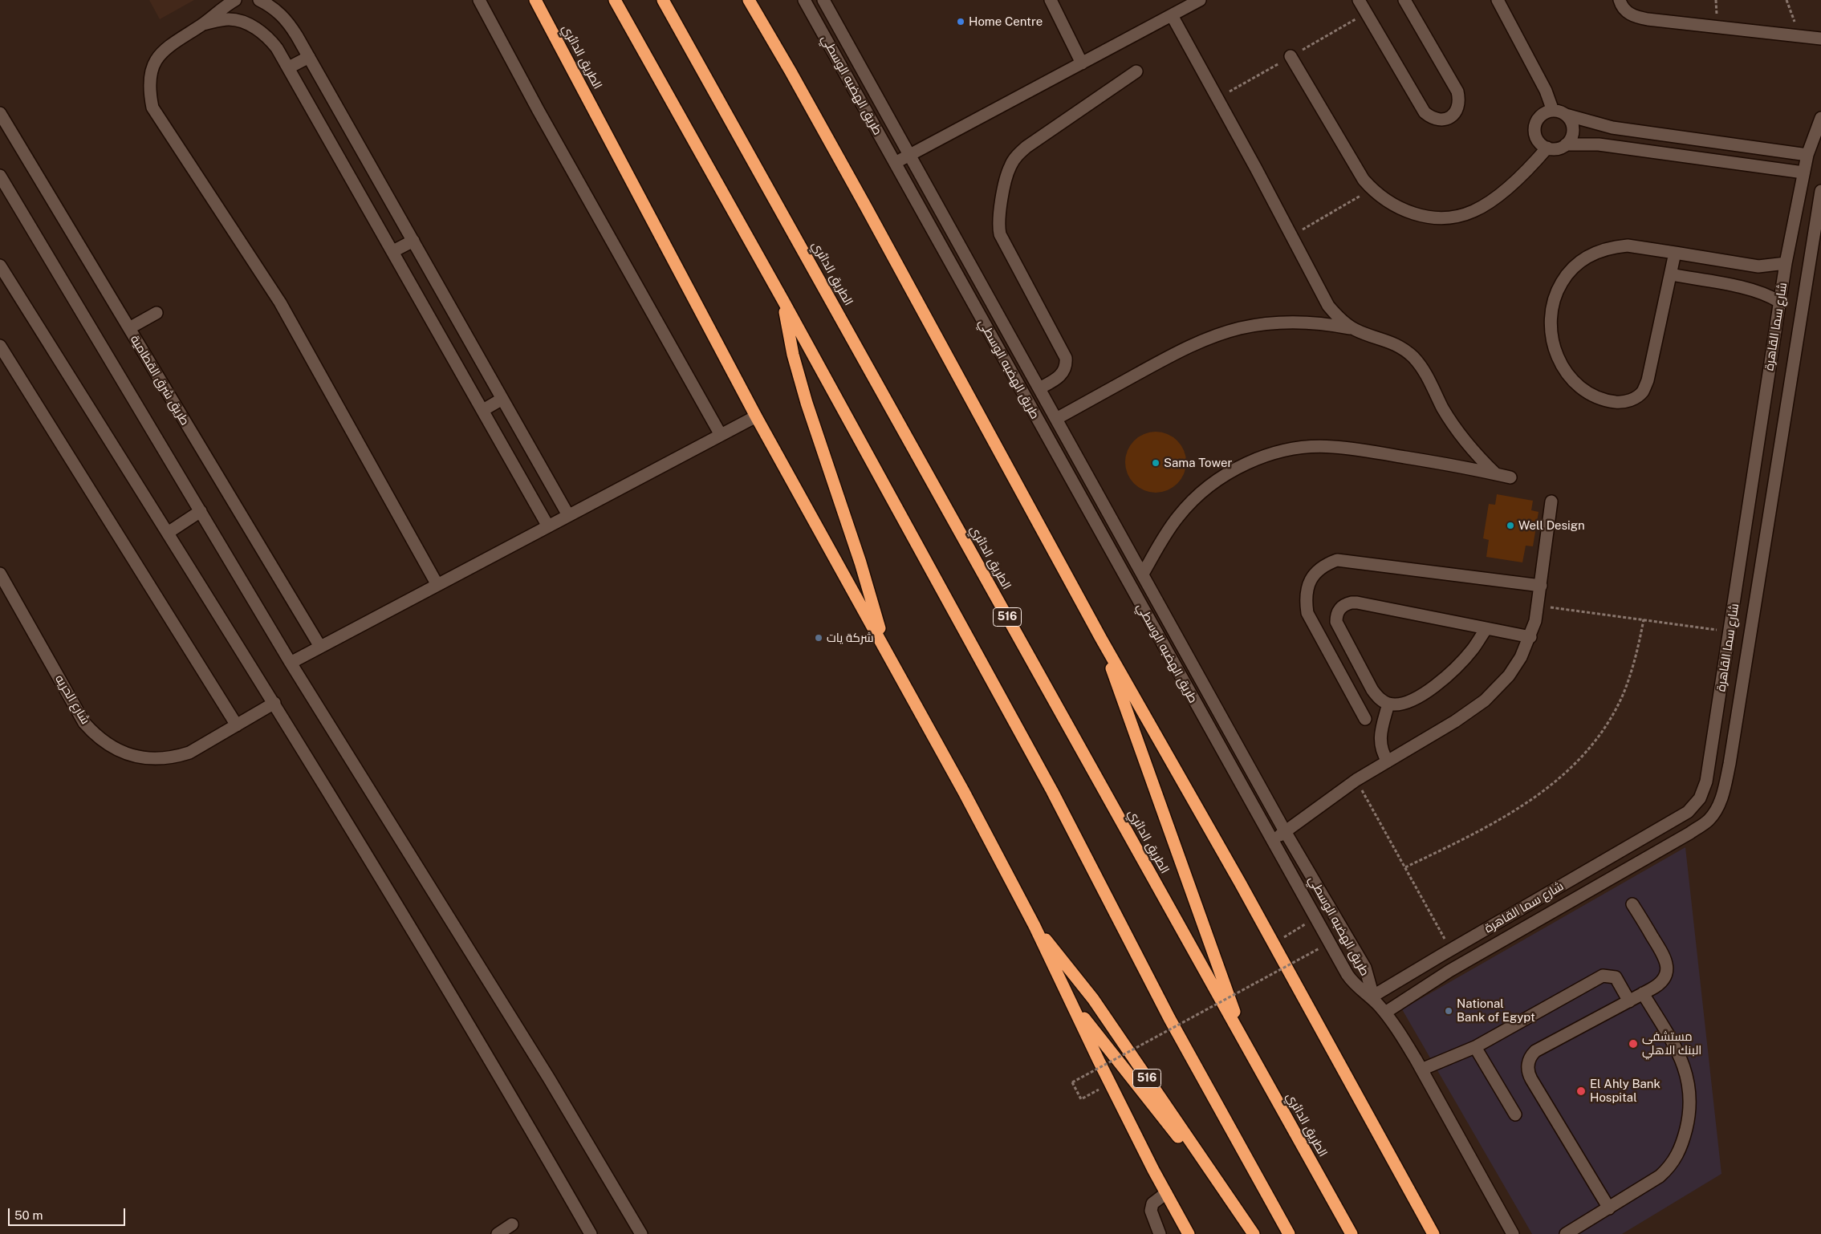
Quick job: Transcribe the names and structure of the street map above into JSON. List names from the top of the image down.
{
  "streets": {
    "highway": ["الطريق الدائري", "516"],
    "street": [
      "طريق الهضبه الوسطي",
      "شارع سما القاهرة",
      "طريق شرق القطامية",
      "شارع الحريه"
    ]
  },
  "crossings": [
    ["الطريق الدائري", "516"],
    ["طريق الهضبه الوسطي", "شارع سما القاهرة"]
  ],
  "places": [
    "Home Centre",
    "Sama Tower",
    "Well Design",
    "شركة يات",
    "National Bank of Egypt",
    "مستشفى البنك الاهلي",
    "El Ahly Bank Hospital"
  ],
  "scale_bar": "50 m"
}
